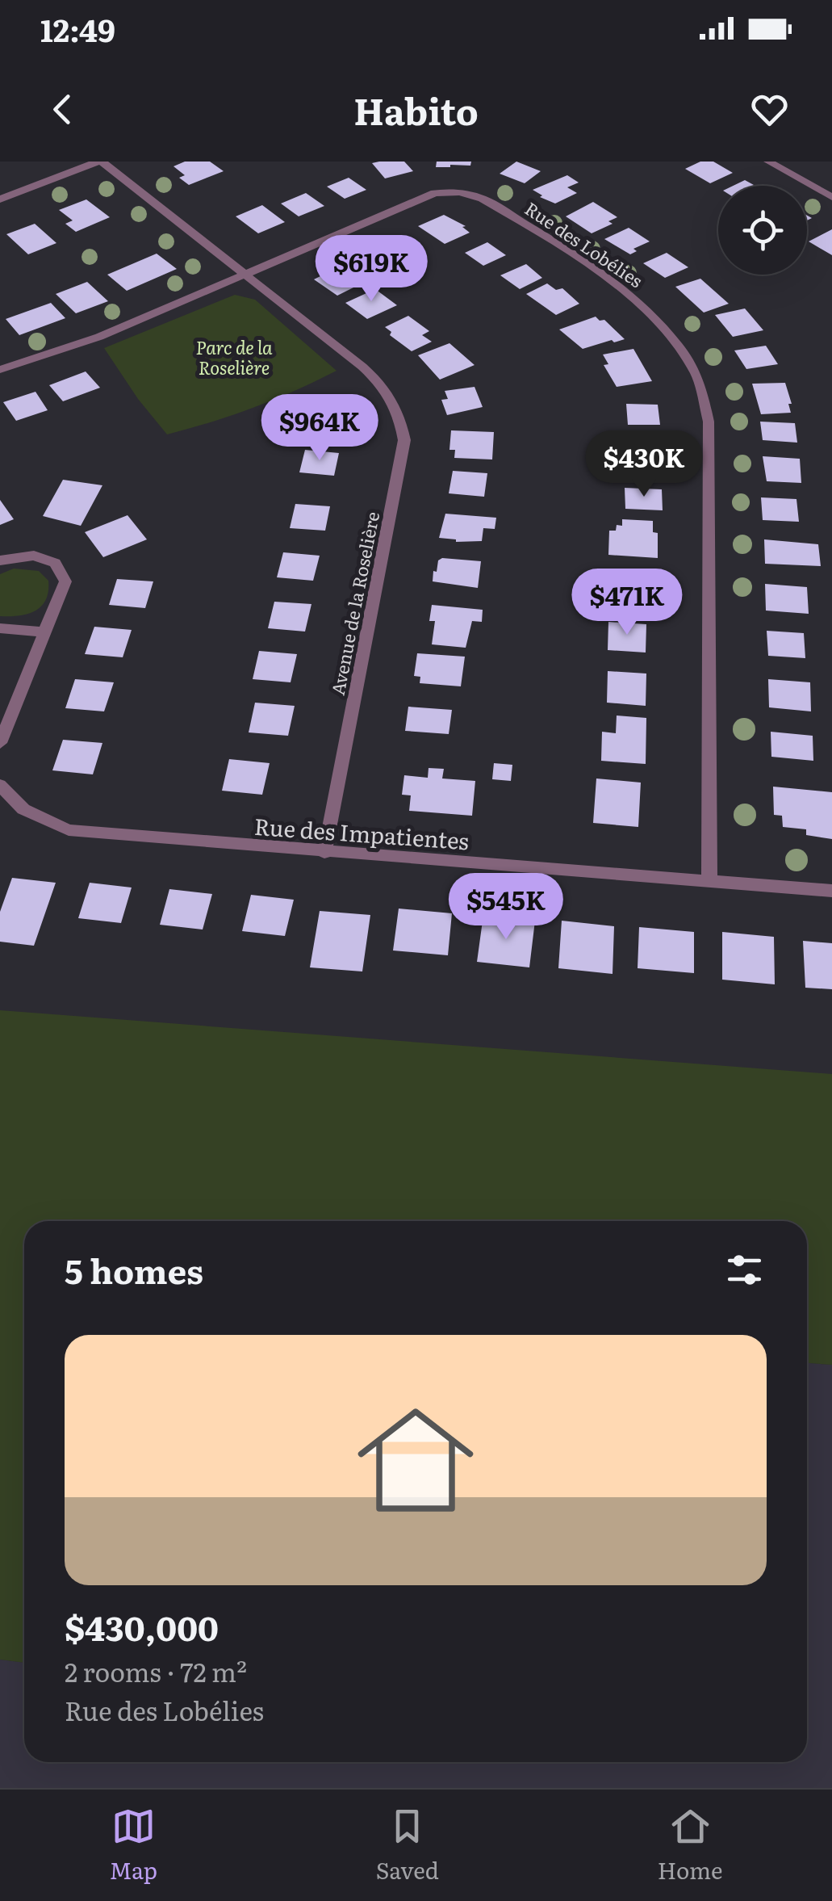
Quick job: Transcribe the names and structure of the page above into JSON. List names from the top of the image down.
{
  "streets": {
    "street": ["Rue des Lobélies", "Avenue de la Roselière", "Rue des Impatientes"]
  },
  "crossings": [
    ["Rue des Lobélies", "Avenue de la Roselière"],
    ["Rue des Lobélies", "Rue des Impatientes"],
    ["Avenue de la Roselière", "Rue des Impatientes"]
  ],
  "parks": ["Parc de la Roselière"],
  "page": {
    "status": "12:49",
    "header": "Habito",
    "price": [
      "$619K",
      "$964K",
      "$430K",
      "$471K",
      "$545K"
    ],
    "heading": "5 homes",
    "list": [
      {
        "name": "$430,000",
        "note": "2 rooms · 72 m² · Rue des Lobélies"
      }
    ],
    "tabs": ["Map", "Saved", "Home"]
  }
}
